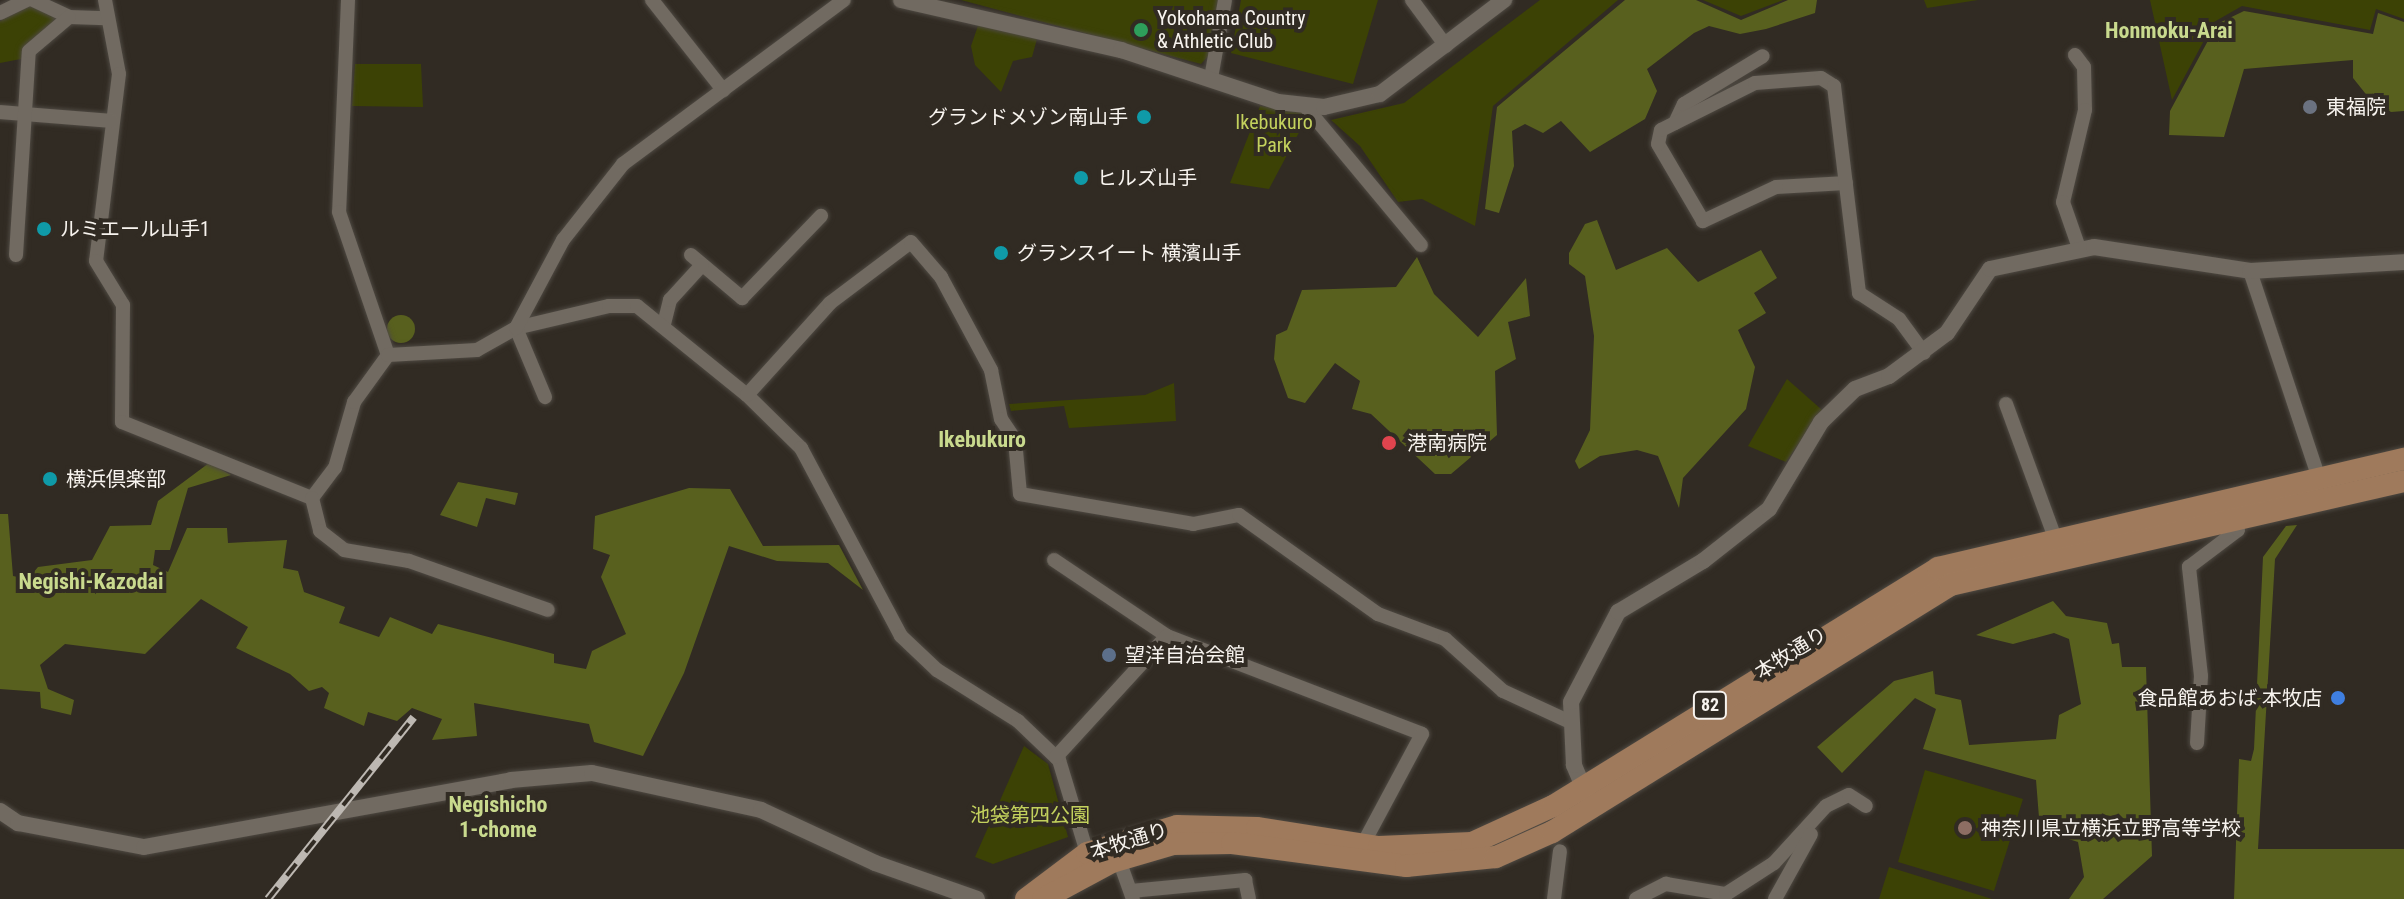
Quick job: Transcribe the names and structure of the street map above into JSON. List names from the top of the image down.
{
  "streets": {
    "main road": ["本牧通り", "82"]
  },
  "districts": [
    "Honmoku-Arai",
    "Ikebukuro",
    "Negishi-Kazodai",
    "Negishicho 1-chome"
  ],
  "parks": ["Ikebukuro Park", "池袋第四公園"],
  "places": [
    "Yokohama Country & Athletic Club",
    "東福院",
    "グランドメゾン南山手",
    "ヒルズ山手",
    "ルミエール山手1",
    "グランスイート 横濱山手",
    "港南病院",
    "横浜倶楽部",
    "望洋自治会館",
    "食品館あおば 本牧店",
    "神奈川県立横浜立野高等学校"
  ]
}
